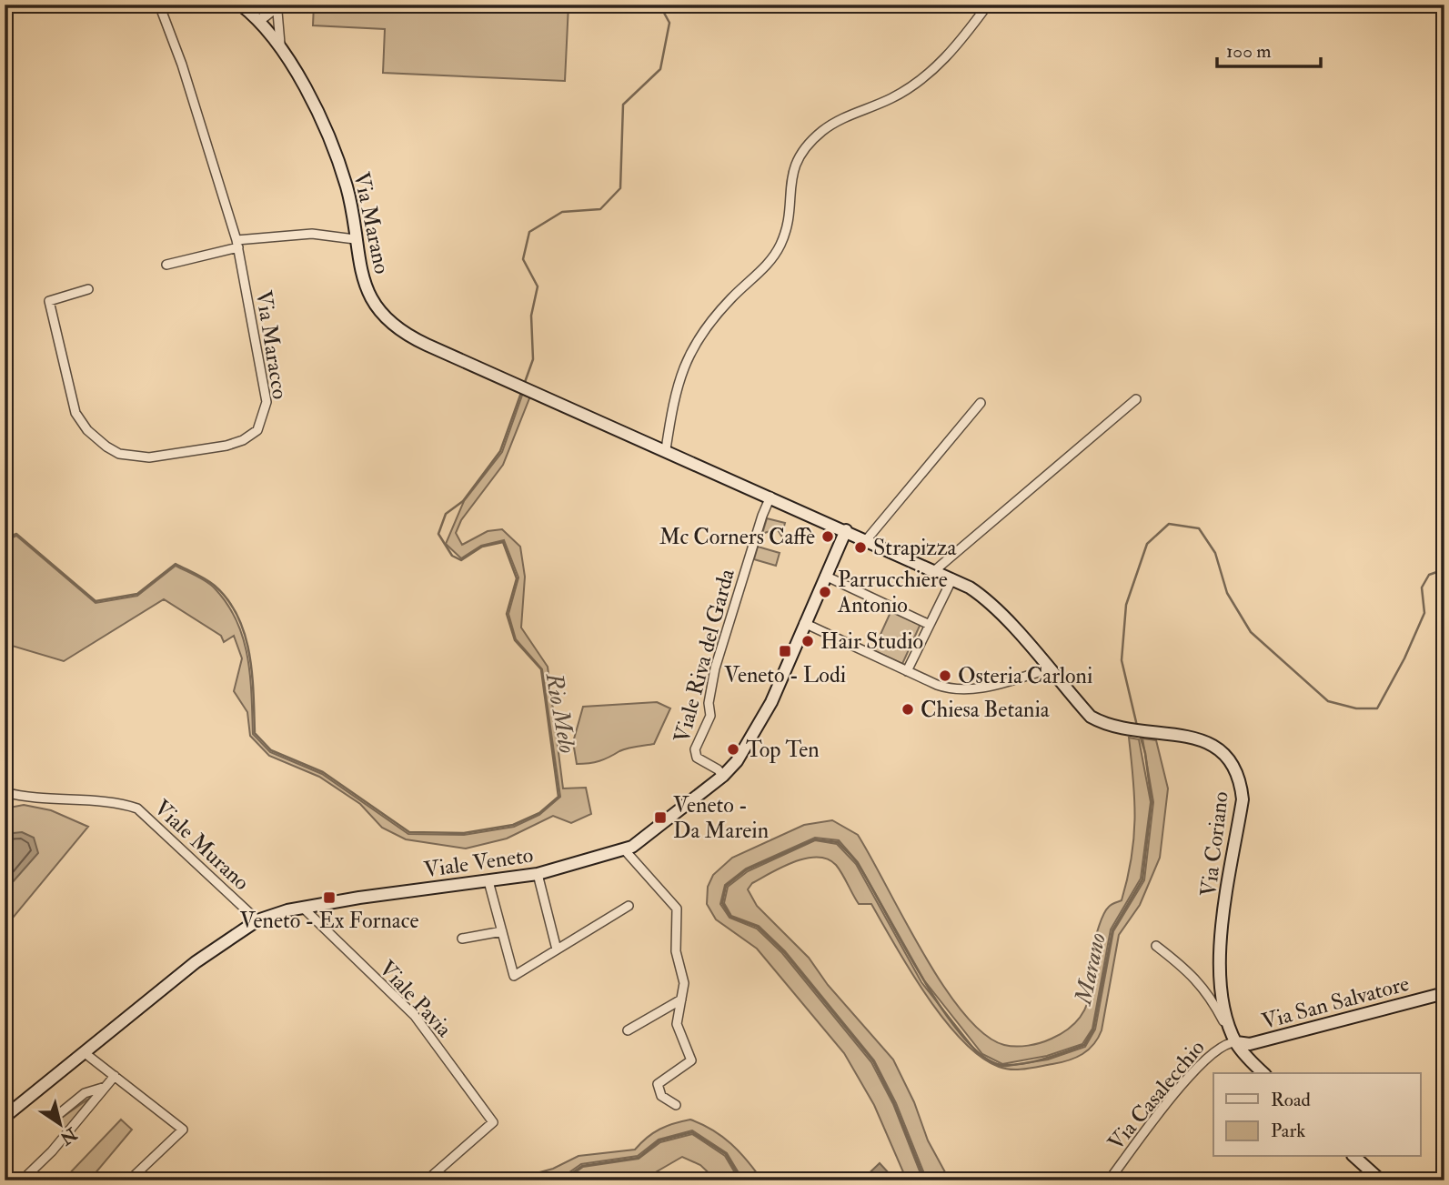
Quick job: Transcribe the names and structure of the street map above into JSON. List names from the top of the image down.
{
  "streets": {
    "main road": [
      "Via Marano",
      "Via Coriano",
      "Viale Veneto",
      "Via San Salvatore"
    ],
    "street": [
      "Via Maracco",
      "Viale Riva del Garda",
      "Viale Murano",
      "Viale Pavia",
      "Via Casalecchio"
    ]
  },
  "crossings": [
    ["Via Marano", "Viale Riva del Garda"],
    ["Via Marano", "Via Coriano"],
    ["Via Marano", "Viale Veneto"],
    ["Viale Riva del Garda", "Viale Veneto"],
    ["Via Coriano", "Viale Veneto"],
    ["Via Coriano", "Via San Salvatore"],
    ["Via Coriano", "Via Casalecchio"],
    ["Viale Murano", "Viale Veneto"],
    ["Viale Veneto", "Viale Pavia"],
    ["Via San Salvatore", "Via Casalecchio"]
  ],
  "water": ["Rio Melo", "Marano"],
  "places": {
    "other": [
      "Mc Corners Caffè",
      "Strapizza",
      "Parrucchiere Antonio",
      "Hair Studio",
      "Osteria Carloni",
      "Chiesa Betania",
      "Top Ten"
    ],
    "transit": ["Veneto - Lodi", "Veneto - Da Marein", "Veneto - Ex Fornace"]
  },
  "legend": ["Road", "Park"],
  "scale_bar": "100 m",
  "north": "bottom right"
}
